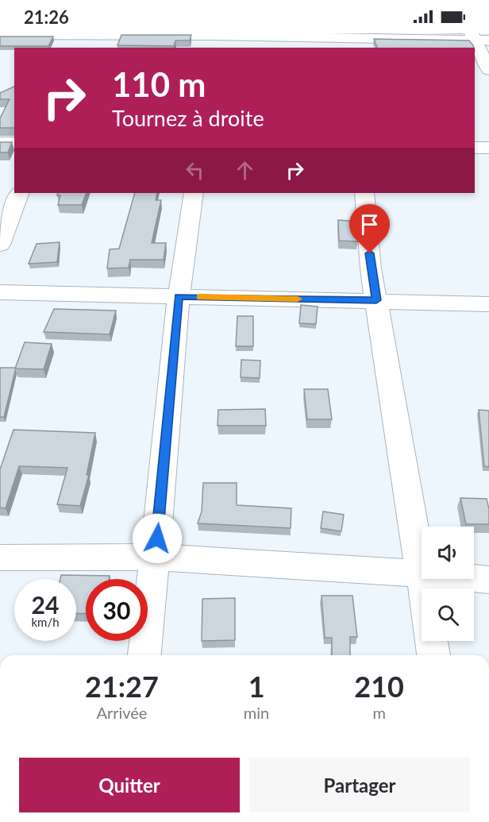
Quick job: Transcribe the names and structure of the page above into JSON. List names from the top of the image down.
{
  "page": {
    "status": "21:26",
    "turn": ["110 m", "Tournez à droite"],
    "speed": "24 km/h",
    "limit": "30",
    "eta": [
      "21:27",
      "Arrivée",
      "1",
      "min",
      "210",
      "m"
    ],
    "buttons": ["Quitter", "Partager"]
  }
}
